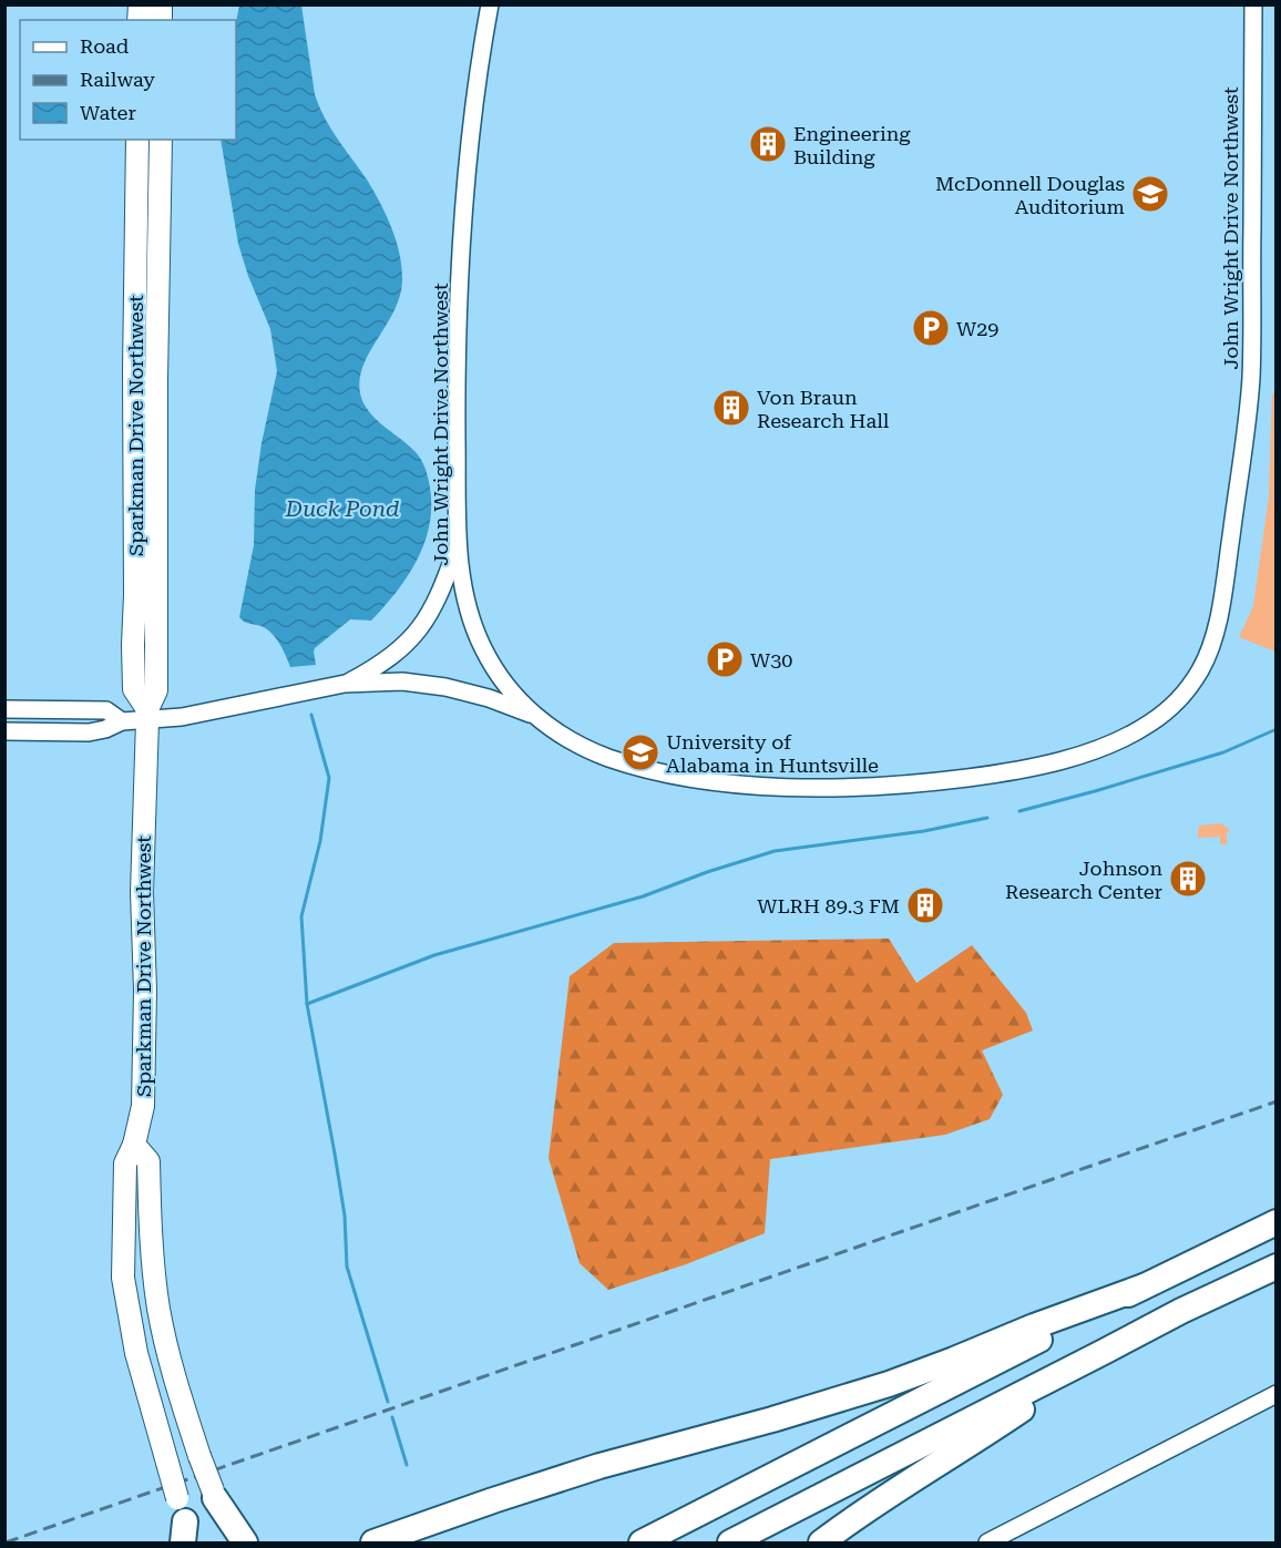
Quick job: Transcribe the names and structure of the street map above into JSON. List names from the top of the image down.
{
  "streets": {
    "main road": ["Sparkman Drive Northwest"],
    "street": ["John Wright Drive Northwest"]
  },
  "water": ["Duck Pond"],
  "places": {
    "building": [
      "Engineering Building",
      "Von Braun Research Hall",
      "Johnson Research Center",
      "WLRH 89.3 FM"
    ],
    "school or university": ["McDonnell Douglas Auditorium", "University of Alabama in Huntsville"],
    "parking": ["W29", "W30"]
  },
  "legend": ["Road", "Railway", "Water"]
}
